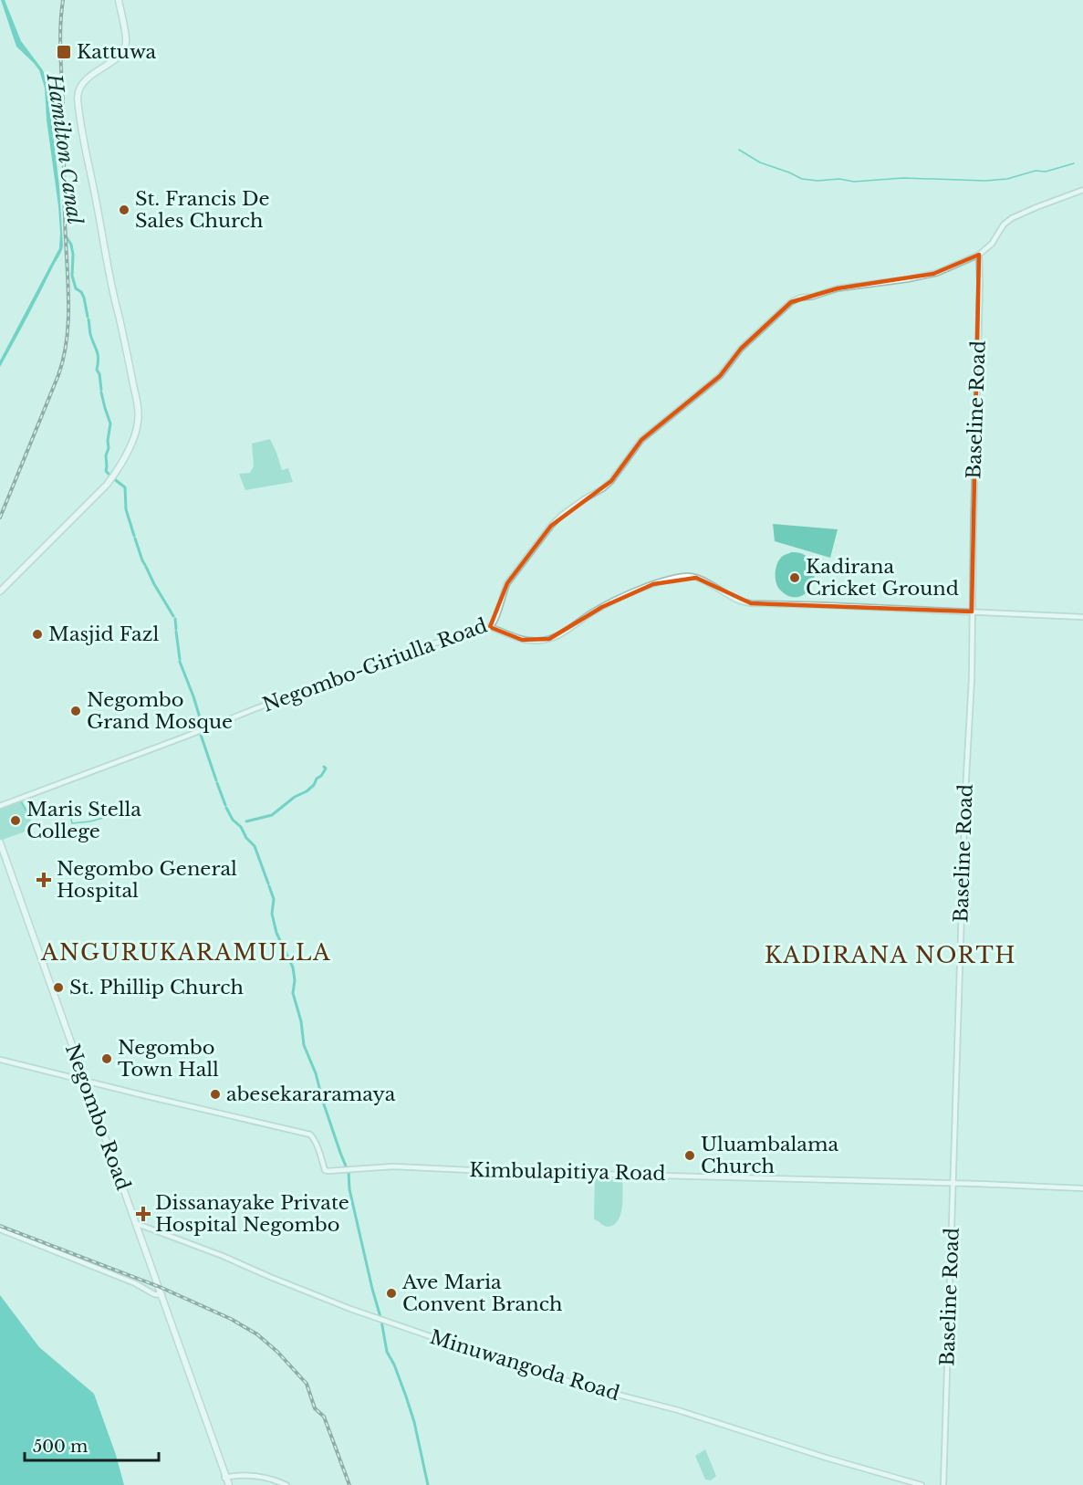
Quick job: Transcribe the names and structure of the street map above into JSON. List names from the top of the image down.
{
  "streets": {
    "highway": ["Negombo Road"],
    "main road": [
      "Baseline Road",
      "Negombo-Giriulla Road",
      "Kimbulapitiya Road",
      "Minuwangoda Road"
    ]
  },
  "crossings": [
    ["Baseline Road", "Negombo-Giriulla Road"],
    ["Baseline Road", "Kimbulapitiya Road"],
    ["Negombo Road", "Kimbulapitiya Road"],
    ["Negombo Road", "Minuwangoda Road"]
  ],
  "districts": ["ANGURUKARAMULLA", "KADIRANA NORTH"],
  "water": ["Hamilton Canal"],
  "places": {
    "transit": ["Kattuwa"],
    "other": [
      "St. Francis De Sales Church",
      "Kadirana Cricket Ground",
      "Masjid Fazl",
      "Negombo Grand Mosque",
      "Maris Stella College",
      "St. Phillip Church",
      "Negombo Town Hall",
      "abesekararamaya",
      "Uluambalama Church",
      "Ave Maria Convent Branch"
    ],
    "health": ["Negombo General Hospital", "Dissanayake Private Hospital Negombo"]
  },
  "scale_bar": "500 m"
}
